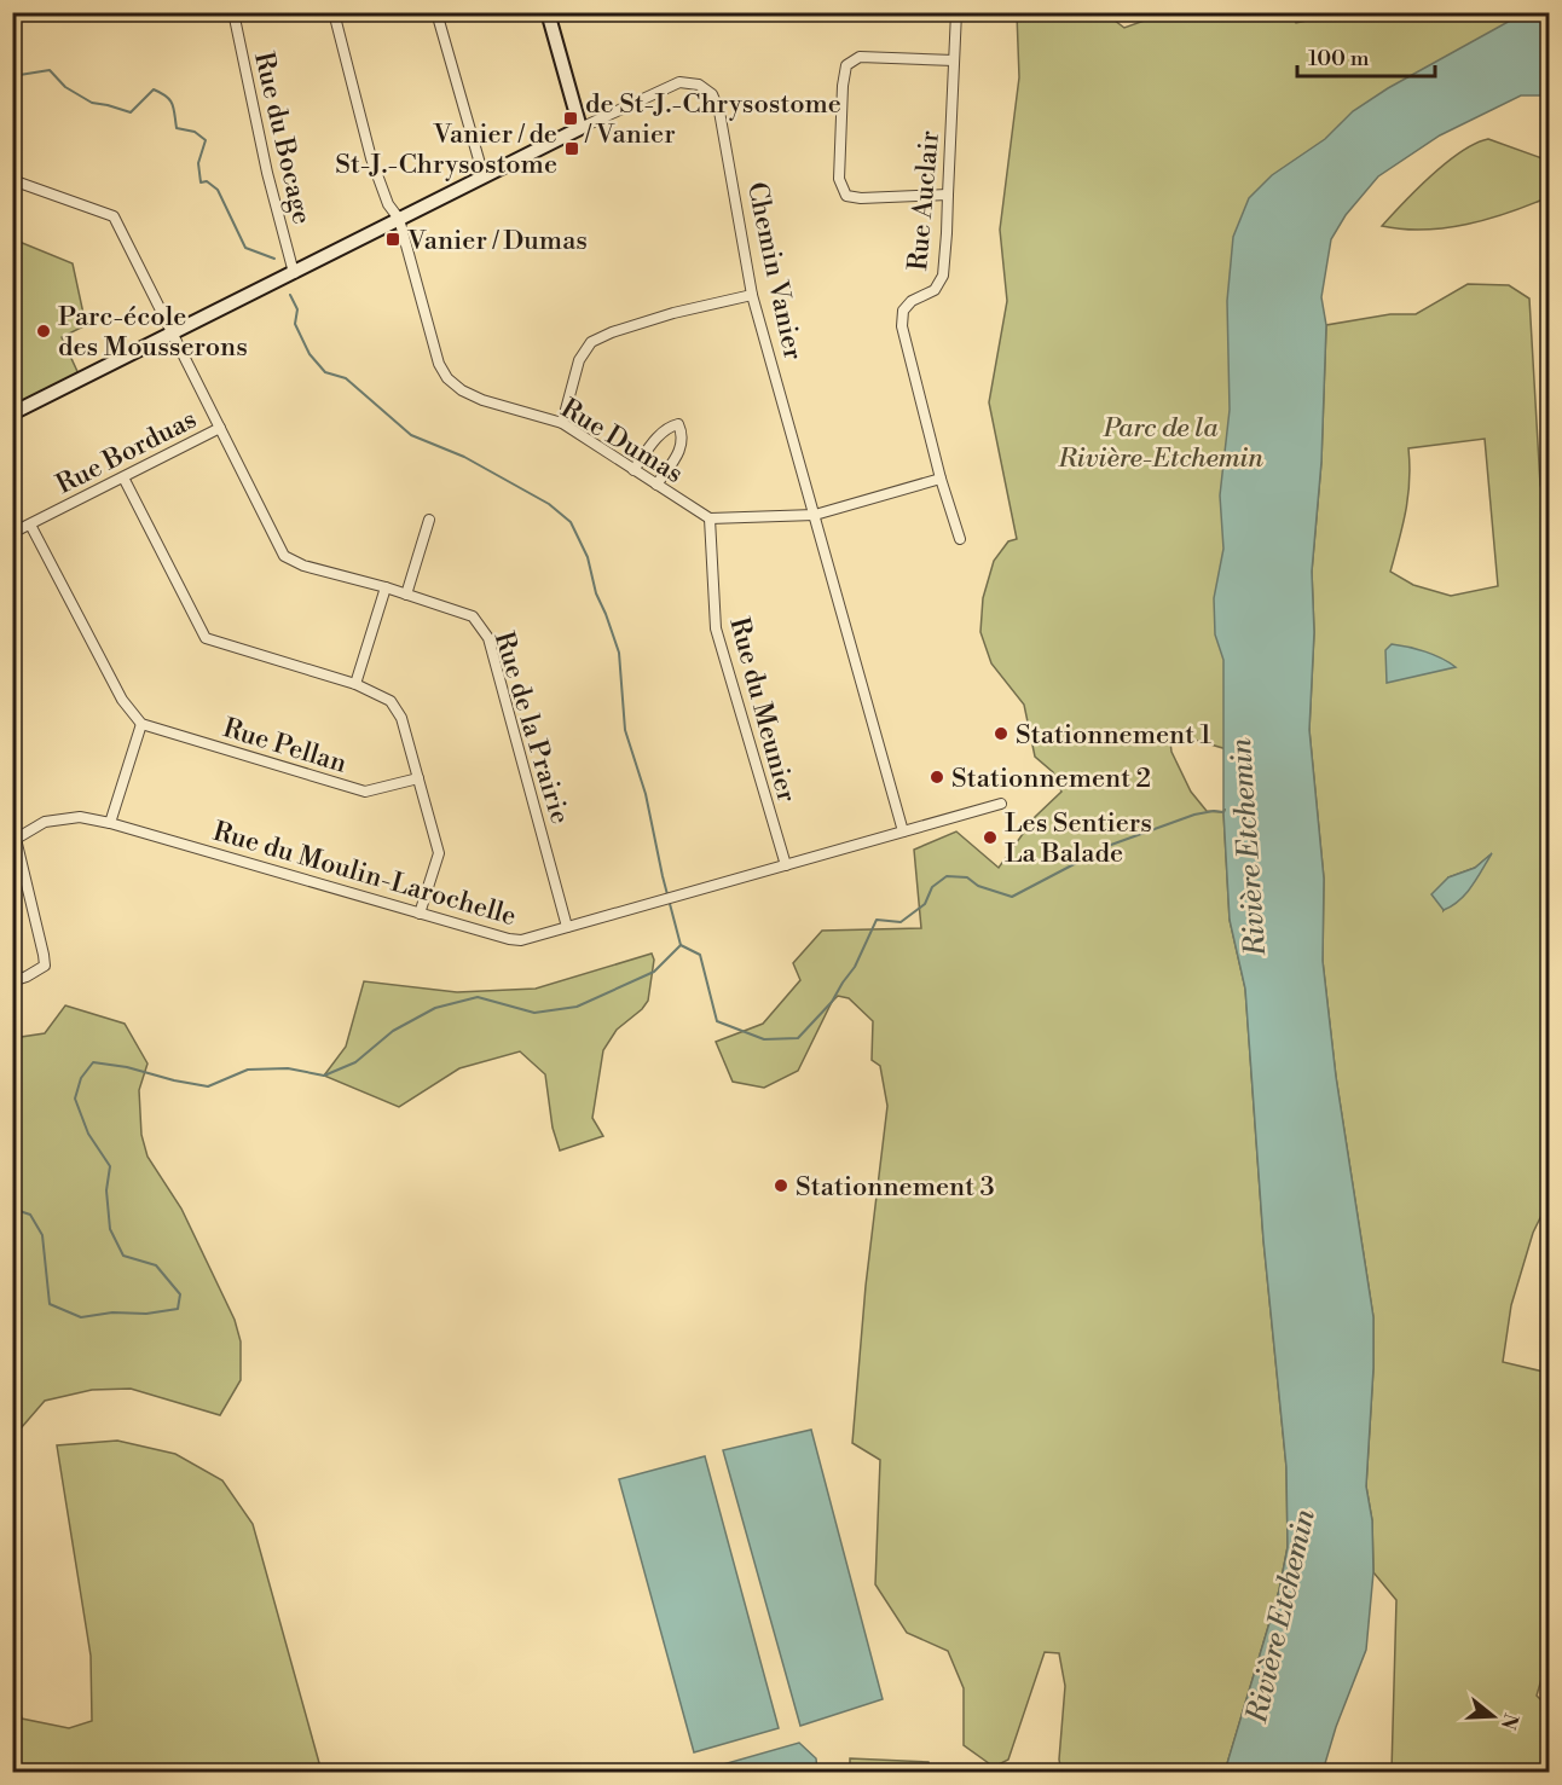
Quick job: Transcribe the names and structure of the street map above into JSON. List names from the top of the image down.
{
  "streets": {
    "street": [
      "Rue du Bocage",
      "Rue Auclair",
      "Chemin Vanier",
      "Rue Dumas",
      "Rue Borduas",
      "Rue du Meunier",
      "Rue de la Prairie",
      "Rue Pellan",
      "Rue du Moulin-Larochelle"
    ]
  },
  "crossings": [
    ["Rue du Bocage", "Chemin Vanier"],
    ["Chemin Vanier", "Rue Dumas"],
    ["Chemin Vanier", "Rue de la Prairie"],
    ["Chemin Vanier", "Rue du Moulin-Larochelle"],
    ["Rue Dumas", "Rue du Meunier"],
    ["Rue Borduas", "Rue de la Prairie"],
    ["Rue du Meunier", "Rue du Moulin-Larochelle"],
    ["Rue de la Prairie", "Rue du Moulin-Larochelle"]
  ],
  "water": ["Rivière Etchemin"],
  "parks": ["Parc de la Rivière-Etchemin"],
  "places": {
    "transit": ["de St-J.-Chrysostome / Vanier", "Vanier / de St-J.-Chrysostome", "Vanier / Dumas"],
    "other": [
      "Parc-école des Mousserons",
      "Stationnement 1",
      "Stationnement 2",
      "Les Sentiers La Balade",
      "Stationnement 3"
    ]
  },
  "scale_bar": "100 m",
  "north": "right"
}
